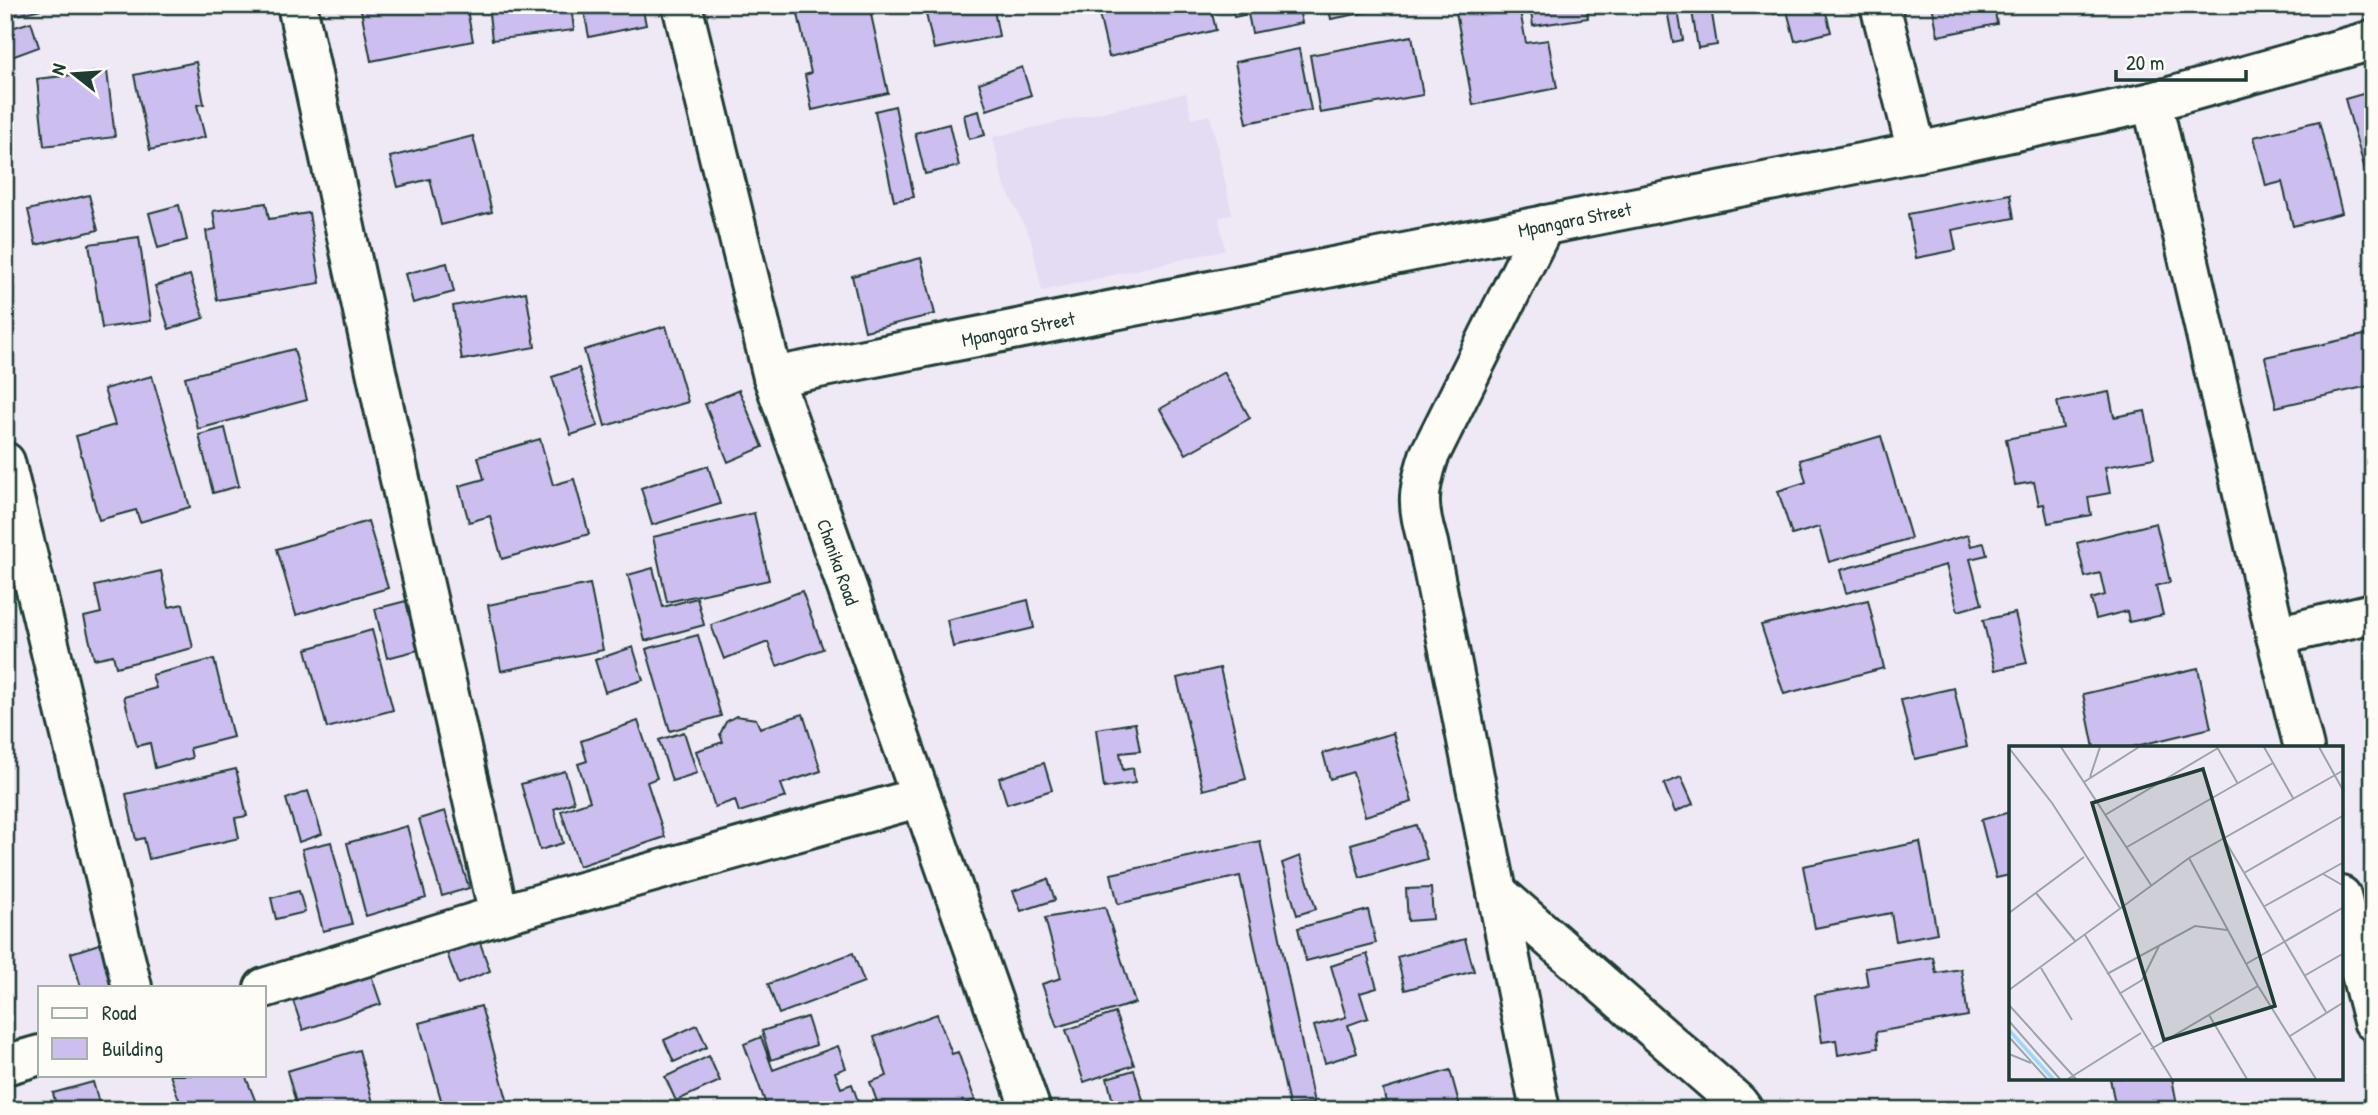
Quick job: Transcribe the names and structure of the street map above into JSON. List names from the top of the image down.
{
  "streets": {
    "street": ["Mpangara Street", "Chanika Road"]
  },
  "crossings": [
    ["Mpangara Street", "Chanika Road"]
  ],
  "legend": ["Road", "Building"],
  "scale_bar": "20 m",
  "north": "left"
}
